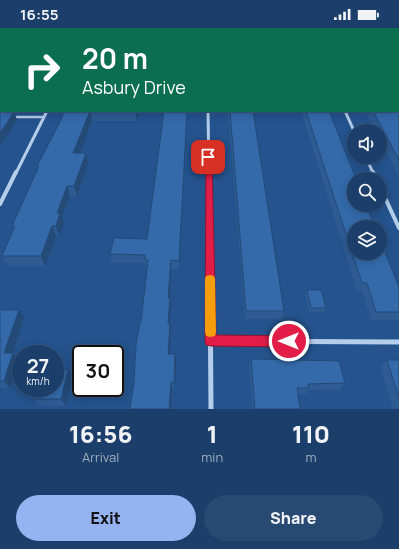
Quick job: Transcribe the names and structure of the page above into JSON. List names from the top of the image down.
{
  "page": {
    "status": "16:55",
    "turn": ["20 m", "Asbury Drive"],
    "speed": "27 km/h",
    "limit": "30",
    "eta": [
      "16:56",
      "Arrival",
      "1",
      "min",
      "110",
      "m"
    ],
    "buttons": ["Exit", "Share"]
  }
}
